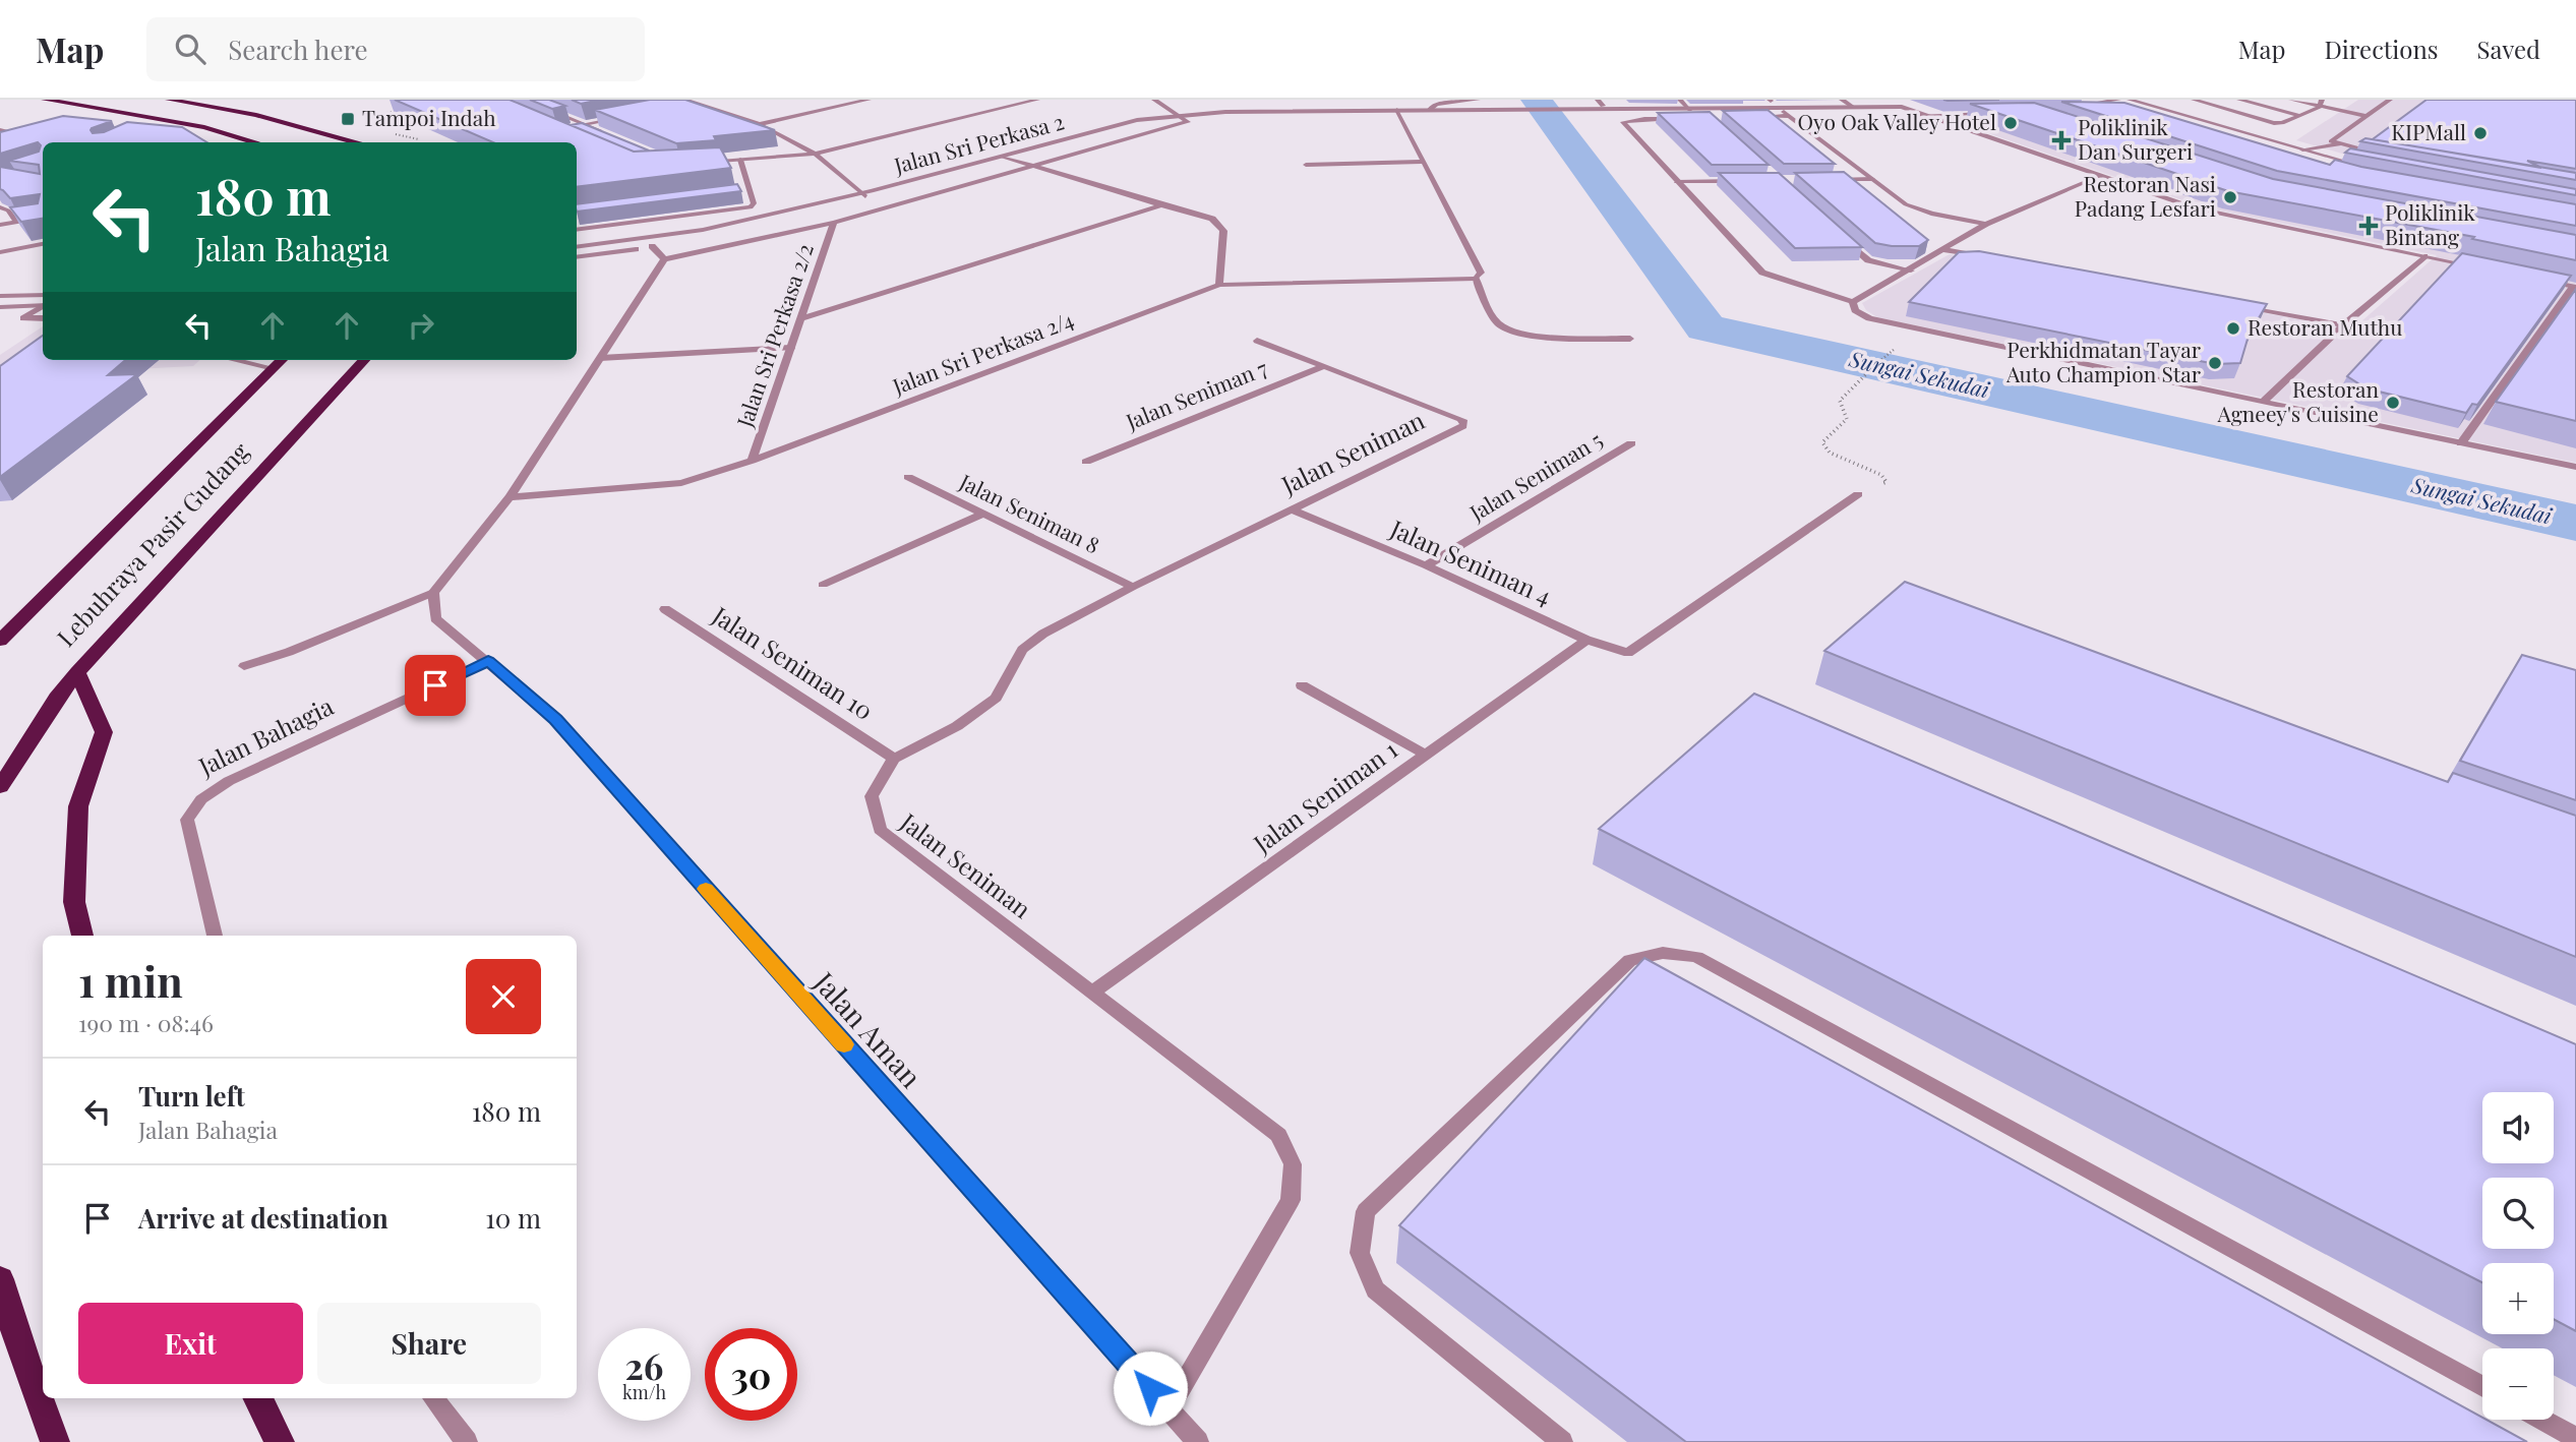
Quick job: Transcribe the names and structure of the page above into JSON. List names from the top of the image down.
{
  "streets": {
    "highway": ["Lebuhraya Pasir Gudang"],
    "street": [
      "Jalan Sri Perkasa 2",
      "Jalan Sri Perkasa 2/2",
      "Jalan Sri Perkasa 2/4",
      "Jalan Seniman 7",
      "Jalan Seniman",
      "Jalan Seniman 5",
      "Jalan Seniman 8",
      "Jalan Seniman 4",
      "Jalan Seniman 10",
      "Jalan Bahagia",
      "Jalan Seniman 1",
      "Jalan Aman"
    ]
  },
  "crossings": [
    ["Jalan Sri Perkasa 2", "Jalan Sri Perkasa 2/2"],
    ["Jalan Sri Perkasa 2/2", "Jalan Sri Perkasa 2/4"],
    ["Jalan Seniman 7", "Jalan Seniman"],
    ["Jalan Seniman", "Jalan Seniman 8"],
    ["Jalan Seniman", "Jalan Seniman 4"],
    ["Jalan Seniman", "Jalan Seniman 10"],
    ["Jalan Seniman", "Jalan Seniman 1"],
    ["Jalan Seniman", "Jalan Aman"],
    ["Jalan Seniman 5", "Jalan Seniman 4"],
    ["Jalan Seniman 4", "Jalan Seniman 1"],
    ["Jalan Bahagia", "Jalan Aman"]
  ],
  "water": ["Sungai Sekudai"],
  "places": {
    "transit": ["Tampoi Indah"],
    "other": [
      "Oyo Oak Valley Hotel",
      "KIPMall",
      "Restoran Nasi Padang Lesfari",
      "Restoran Muthu",
      "Perkhidmatan Tayar Auto Champion Star",
      "Restoran Agneey's Cuisine"
    ],
    "health": ["Poliklinik Dan Surgeri", "Poliklinik Bintang"]
  },
  "page": {
    "header": "Map",
    "search": "Search here",
    "nav": ["Map", "Directions", "Saved"],
    "turn": ["180 m", "Jalan Bahagia"],
    "heading": ["1 min", "190 m · 08:46"],
    "list": [
      {
        "name": "Turn left",
        "note": "Jalan Bahagia",
        "value": "180 m"
      },
      {
        "name": "Arrive at destination",
        "value": "10 m"
      }
    ],
    "map_buttons": ["+", "−"],
    "buttons": ["Exit", "Share"],
    "speed": "26 km/h",
    "limit": "30"
  }
}
